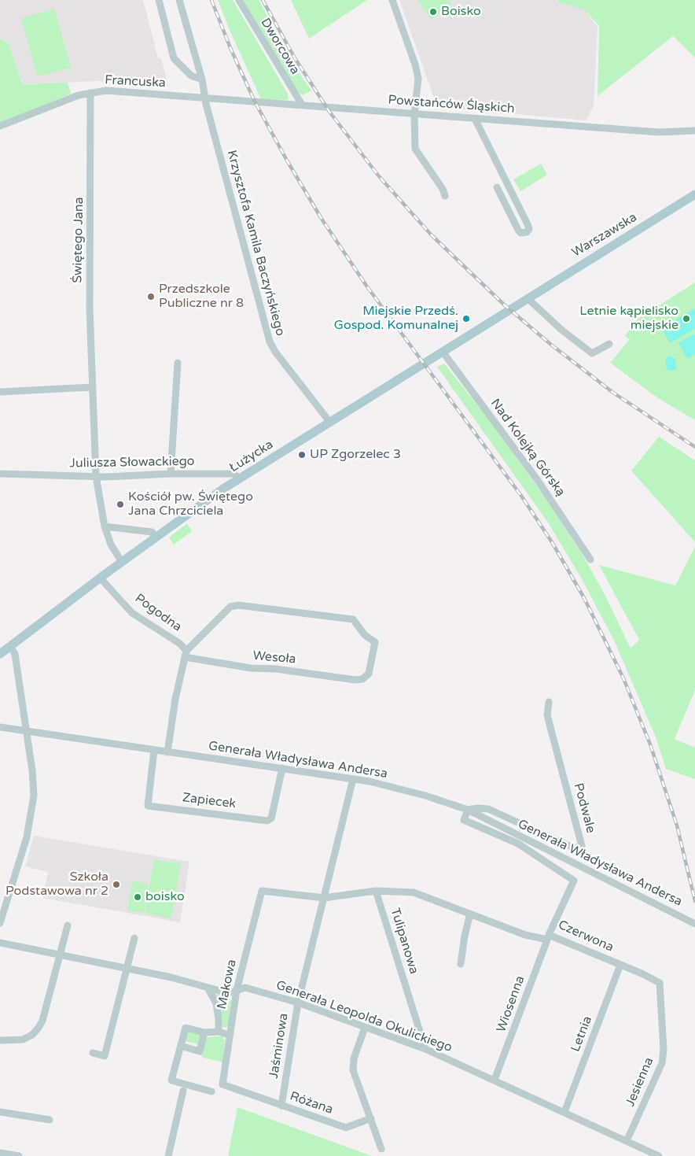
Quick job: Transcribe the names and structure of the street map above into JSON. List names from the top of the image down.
{
  "streets": {
    "main road": ["Warszawska", "Łużycka"],
    "street": [
      "Dworcowa",
      "Francuska",
      "Powstańców Śląskich",
      "Świętego Jana",
      "Krzysztofa Kamila Baczyńskiego",
      "Nad Kolejką Górską",
      "Juliusza Słowackiego",
      "Pogodna",
      "Wesoła",
      "Generała Władysława Andersa",
      "Zapiecek",
      "Podwale",
      "Czerwona",
      "Tulipanowa",
      "Makowa",
      "Wiosenna",
      "Generała Leopolda Okulickiego",
      "Letnia",
      "Jaśminowa",
      "Jesienna",
      "Różana"
    ]
  },
  "crossings": [
    ["Dworcowa", "Powstańców Śląskich"],
    ["Francuska", "Powstańców Śląskich"],
    ["Francuska", "Świętego Jana"],
    ["Francuska", "Krzysztofa Kamila Baczyńskiego"],
    ["Powstańców Śląskich", "Krzysztofa Kamila Baczyńskiego"],
    ["Warszawska", "Łużycka"],
    ["Świętego Jana", "Łużycka"],
    ["Świętego Jana", "Juliusza Słowackiego"],
    ["Krzysztofa Kamila Baczyńskiego", "Łużycka"],
    ["Nad Kolejką Górską", "Łużycka"],
    ["Łużycka", "Juliusza Słowackiego"],
    ["Łużycka", "Pogodna"],
    ["Pogodna", "Wesoła"],
    ["Generała Władysława Andersa", "Zapiecek"],
    ["Generała Władysława Andersa", "Podwale"],
    ["Generała Władysława Andersa", "Czerwona"],
    ["Generała Władysława Andersa", "Jaśminowa"],
    ["Podwale", "Czerwona"],
    ["Czerwona", "Wiosenna"],
    ["Czerwona", "Letnia"],
    ["Czerwona", "Jesienna"],
    ["Tulipanowa", "Generała Leopolda Okulickiego"],
    ["Makowa", "Generała Leopolda Okulickiego"],
    ["Makowa", "Jaśminowa"],
    ["Makowa", "Różana"],
    ["Wiosenna", "Generała Leopolda Okulickiego"],
    ["Generała Leopolda Okulickiego", "Letnia"],
    ["Generała Leopolda Okulickiego", "Jaśminowa"],
    ["Generała Leopolda Okulickiego", "Jesienna"],
    ["Jaśminowa", "Różana"]
  ],
  "places": [
    "Boisko",
    "Przedszkole Publiczne nr 8",
    "Miejskie Przedś. Gospod. Komunalnej",
    "Letnie kąpielisko miejskie",
    "UP Zgorzelec 3",
    "Kościół pw. Świętego Jana Chrzciciela",
    "Szkoła Podstawowa nr 2",
    "boisko"
  ]
}
